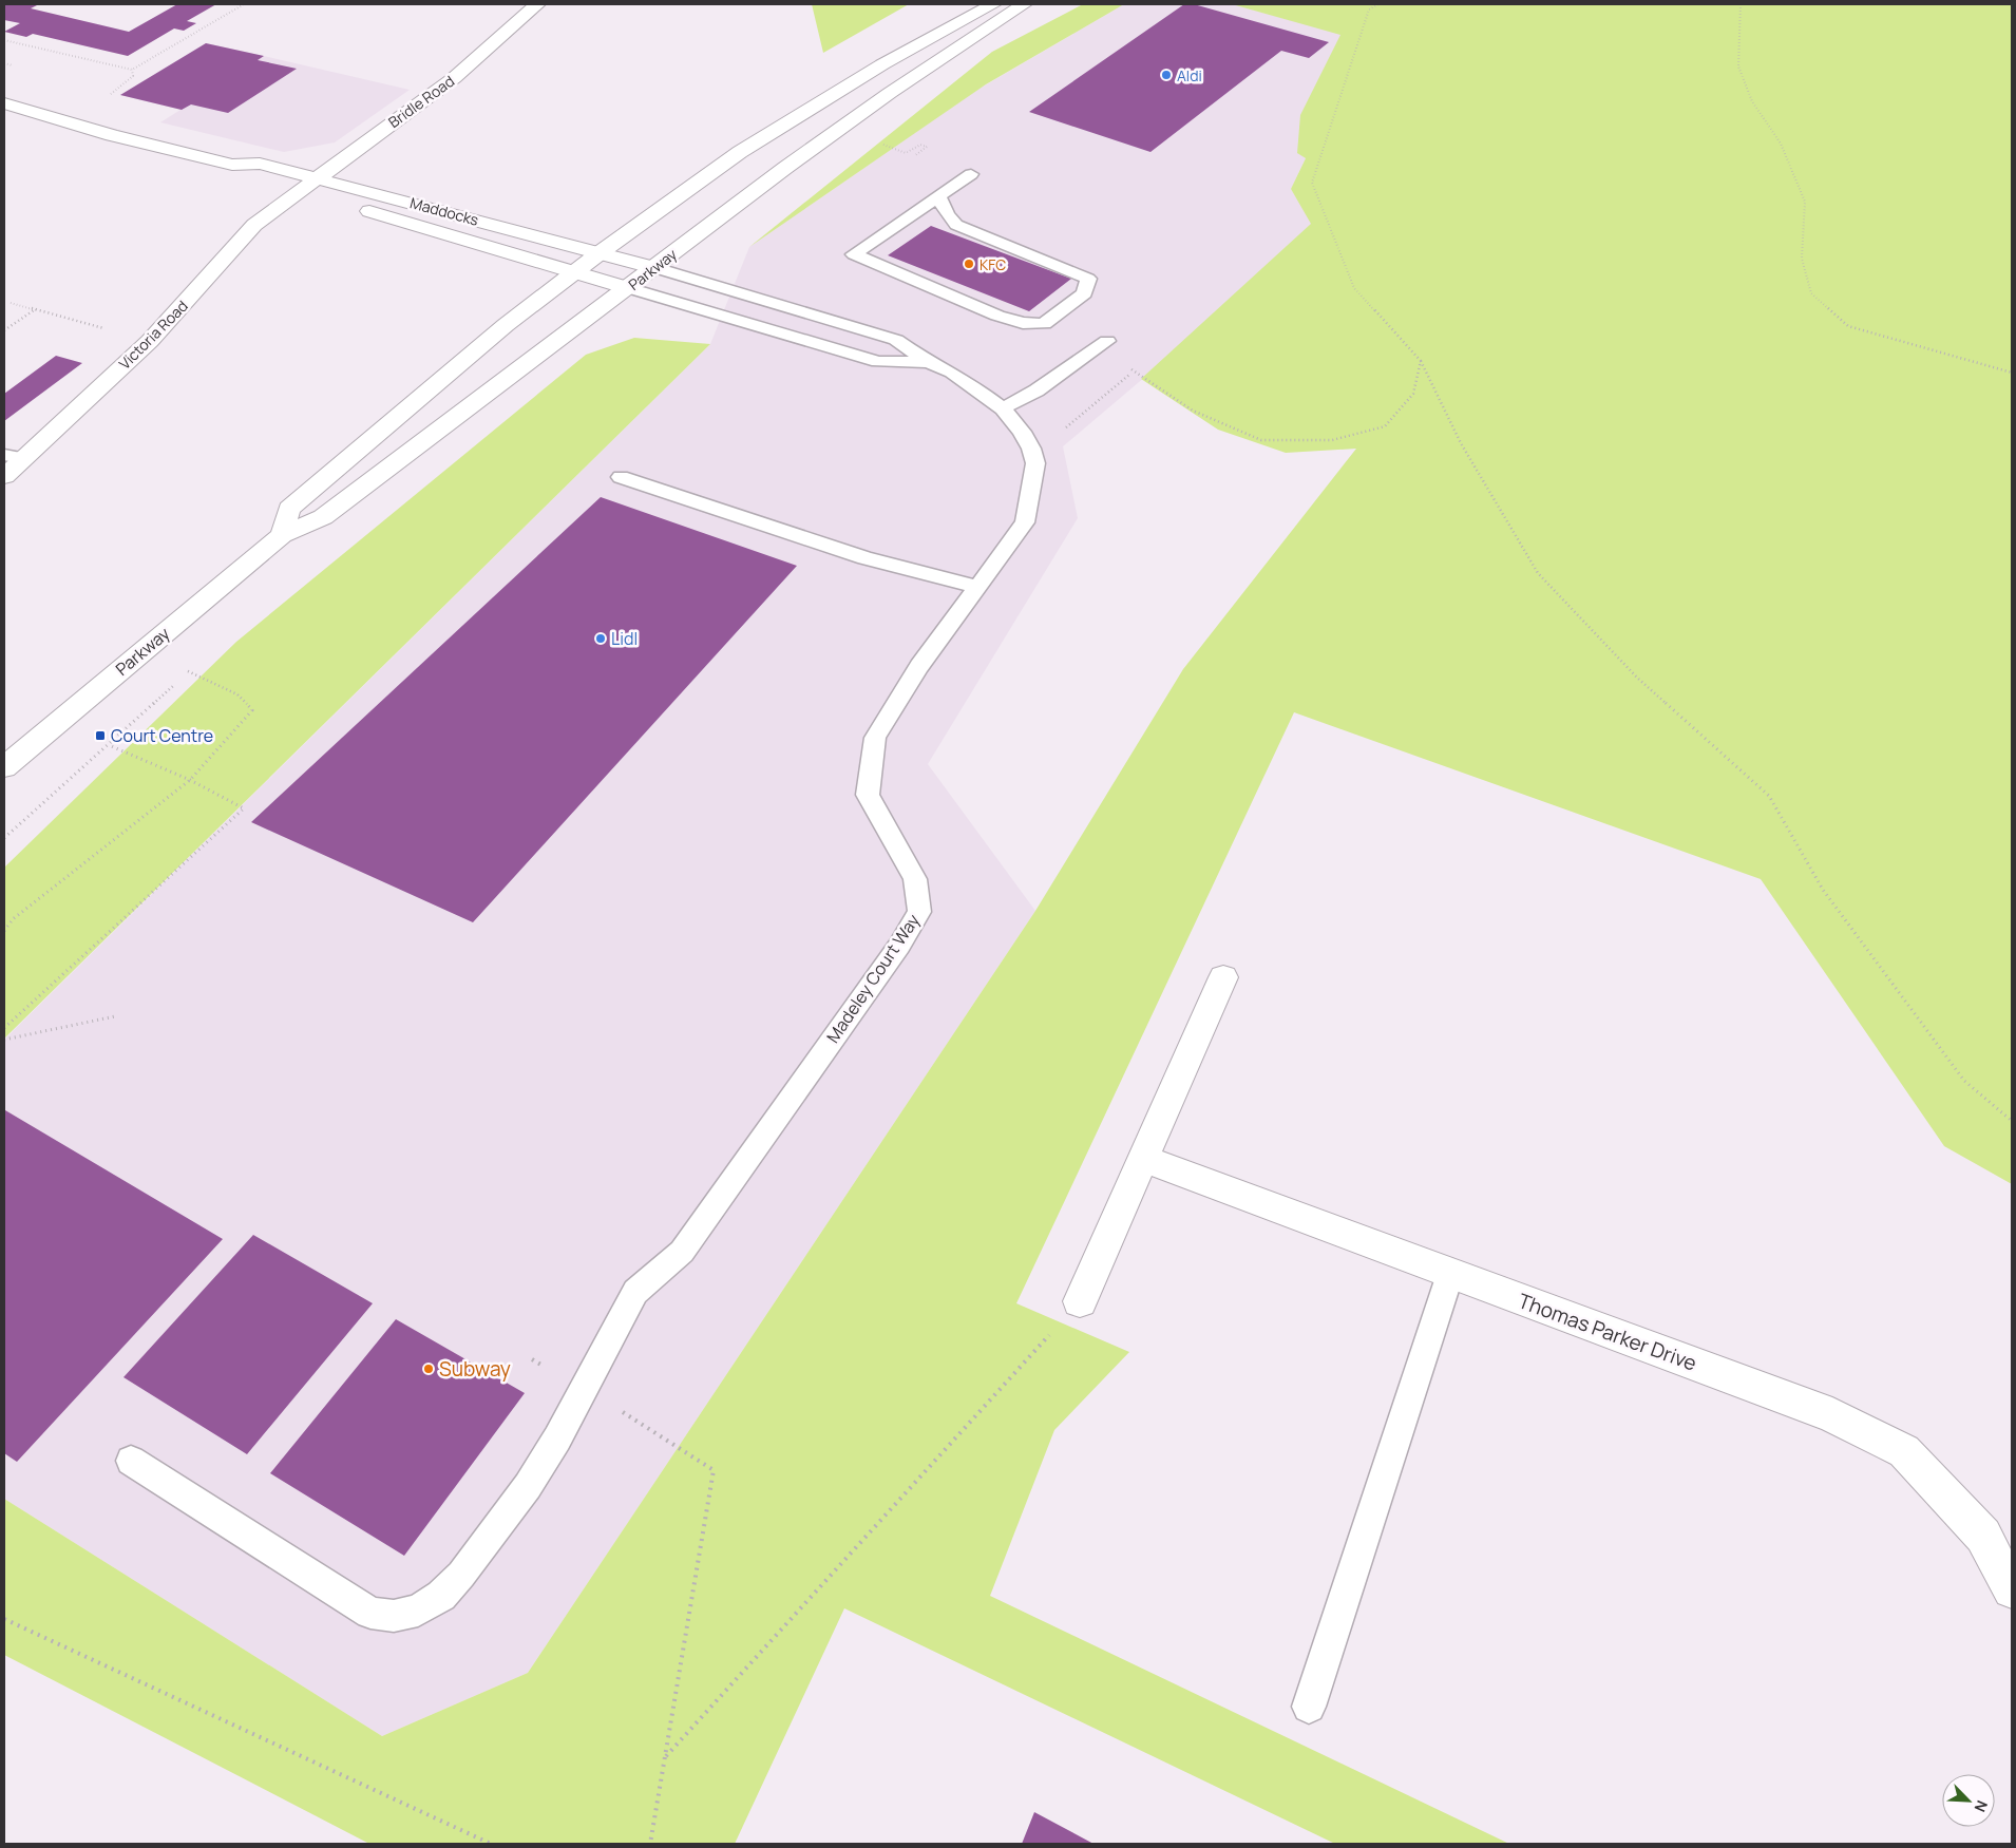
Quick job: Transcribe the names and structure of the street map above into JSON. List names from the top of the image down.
{
  "streets": {
    "street": [
      "Bridle Road",
      "Maddocks",
      "Parkway",
      "Victoria Road",
      "Thomas Parker Drive"
    ],
    "lane": ["Madeley Court Way"]
  },
  "crossings": [
    ["Bridle Road", "Maddocks"],
    ["Bridle Road", "Victoria Road"],
    ["Maddocks", "Parkway"],
    ["Maddocks", "Victoria Road"]
  ],
  "places": {
    "other": [
      "Aldi",
      "KFC",
      "Lidl",
      "Subway"
    ],
    "transit": ["Court Centre"]
  },
  "north": "bottom right"
}
